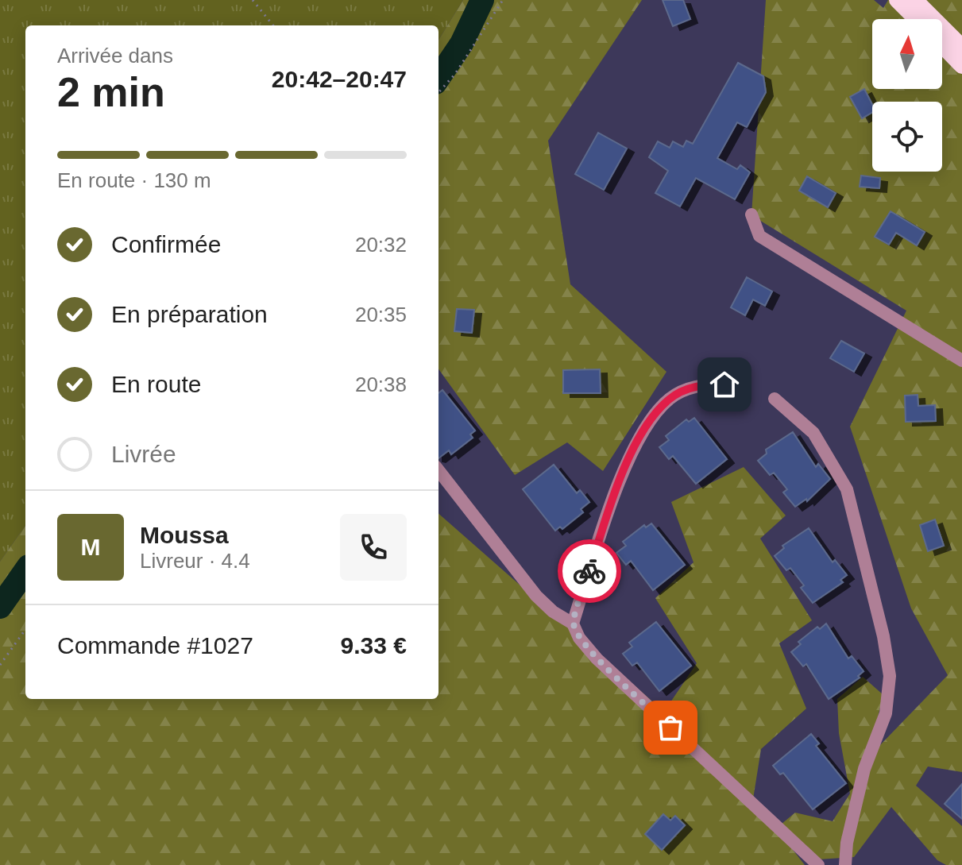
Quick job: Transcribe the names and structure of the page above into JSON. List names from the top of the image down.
{
  "north": "top",
  "page": {
    "heading": ["2 min", "Arrivée dans", "20:42–20:47"],
    "panel": [
      "Moussa",
      "Livreur · 4.4",
      "Commande #1027",
      "9.33 €"
    ],
    "bar": "En route · 130 m",
    "list": [
      ["Confirmée", "20:32"],
      ["En préparation", "20:35"],
      ["En route", "20:38"],
      "Livrée"
    ],
    "round": "M"
  }
}
